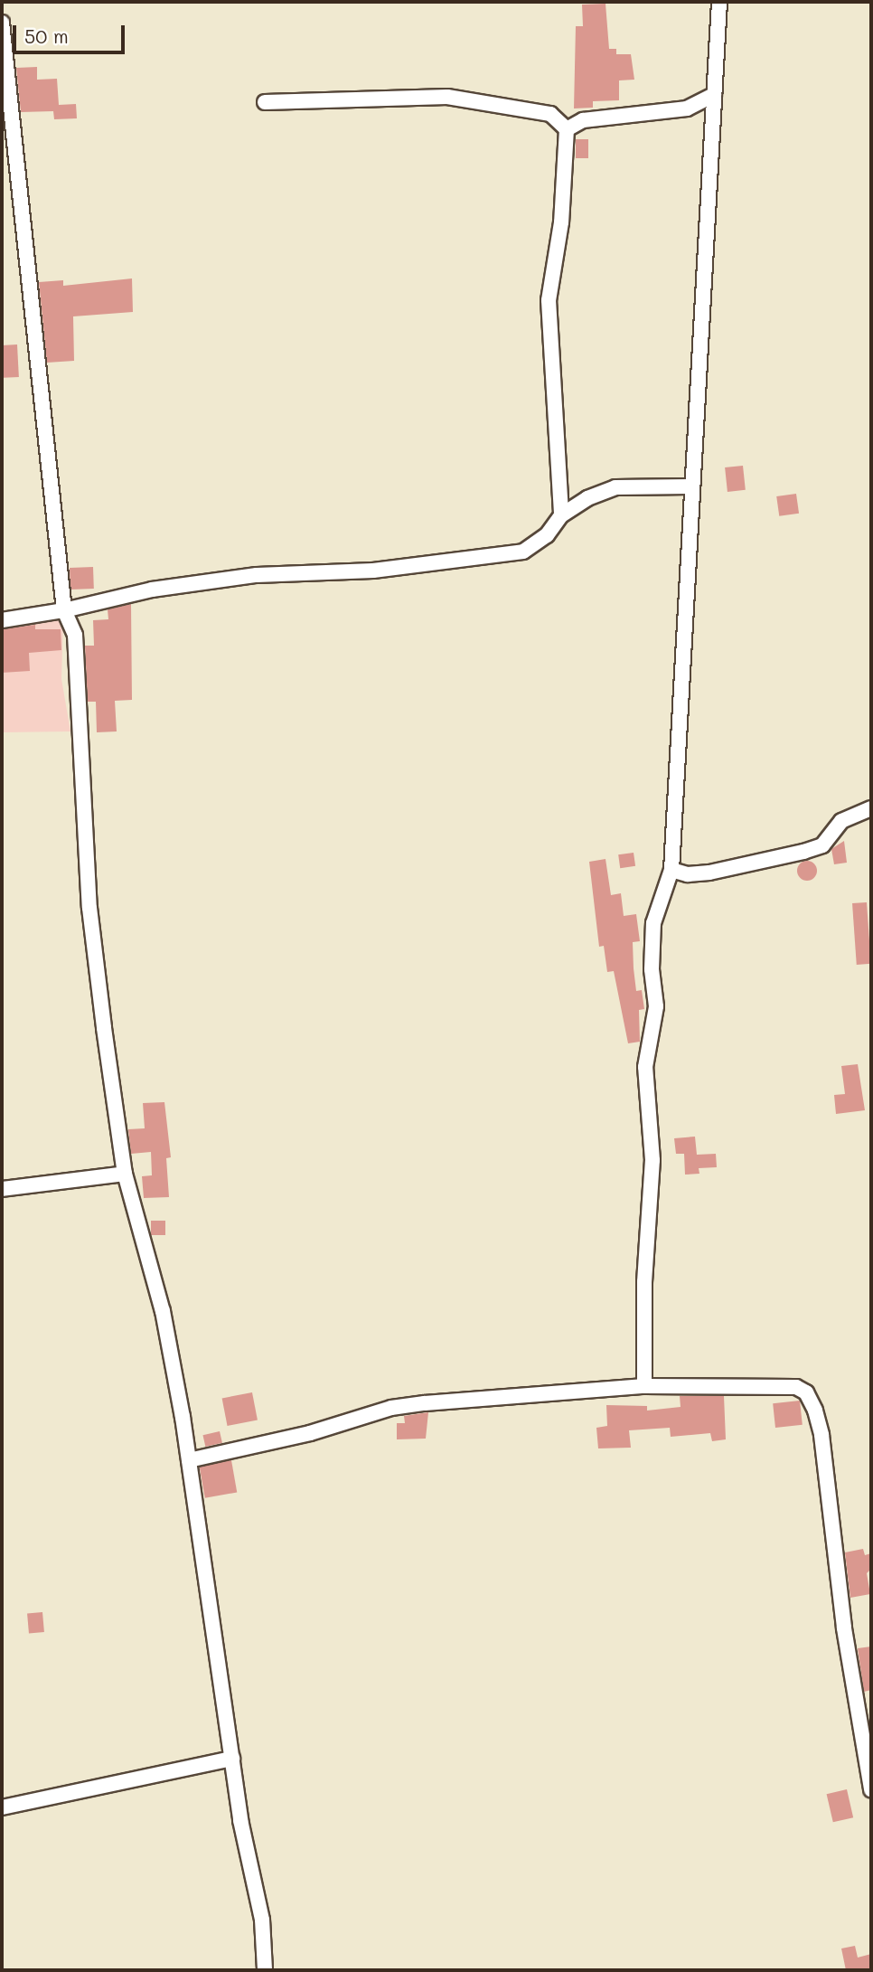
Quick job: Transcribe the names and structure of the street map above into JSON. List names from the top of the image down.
{
  "scale_bar": "50 m"
}
